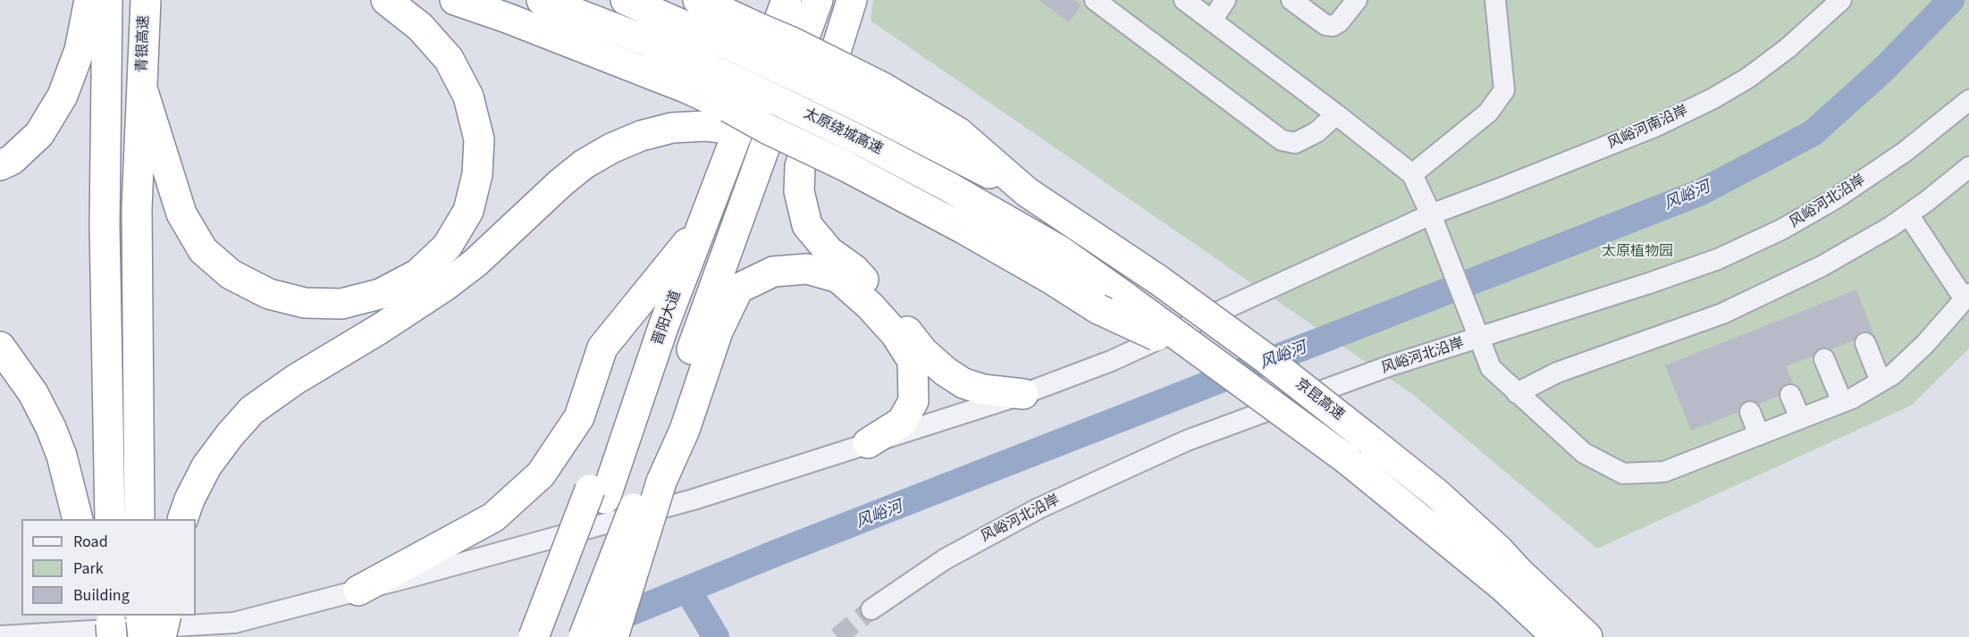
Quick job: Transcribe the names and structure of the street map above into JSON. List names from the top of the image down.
{
  "streets": {
    "highway": [
      "青银高速",
      "太原绕城高速",
      "晋阳大道",
      "京昆高速"
    ],
    "street": ["风峪河南沿岸", "风峪河北沿岸"]
  },
  "crossings": [
    ["太原绕城高速", "晋阳大道"],
    ["太原绕城高速", "京昆高速"]
  ],
  "water": ["风峪河"],
  "parks": ["太原植物园"],
  "legend": ["Road", "Park", "Building"]
}
